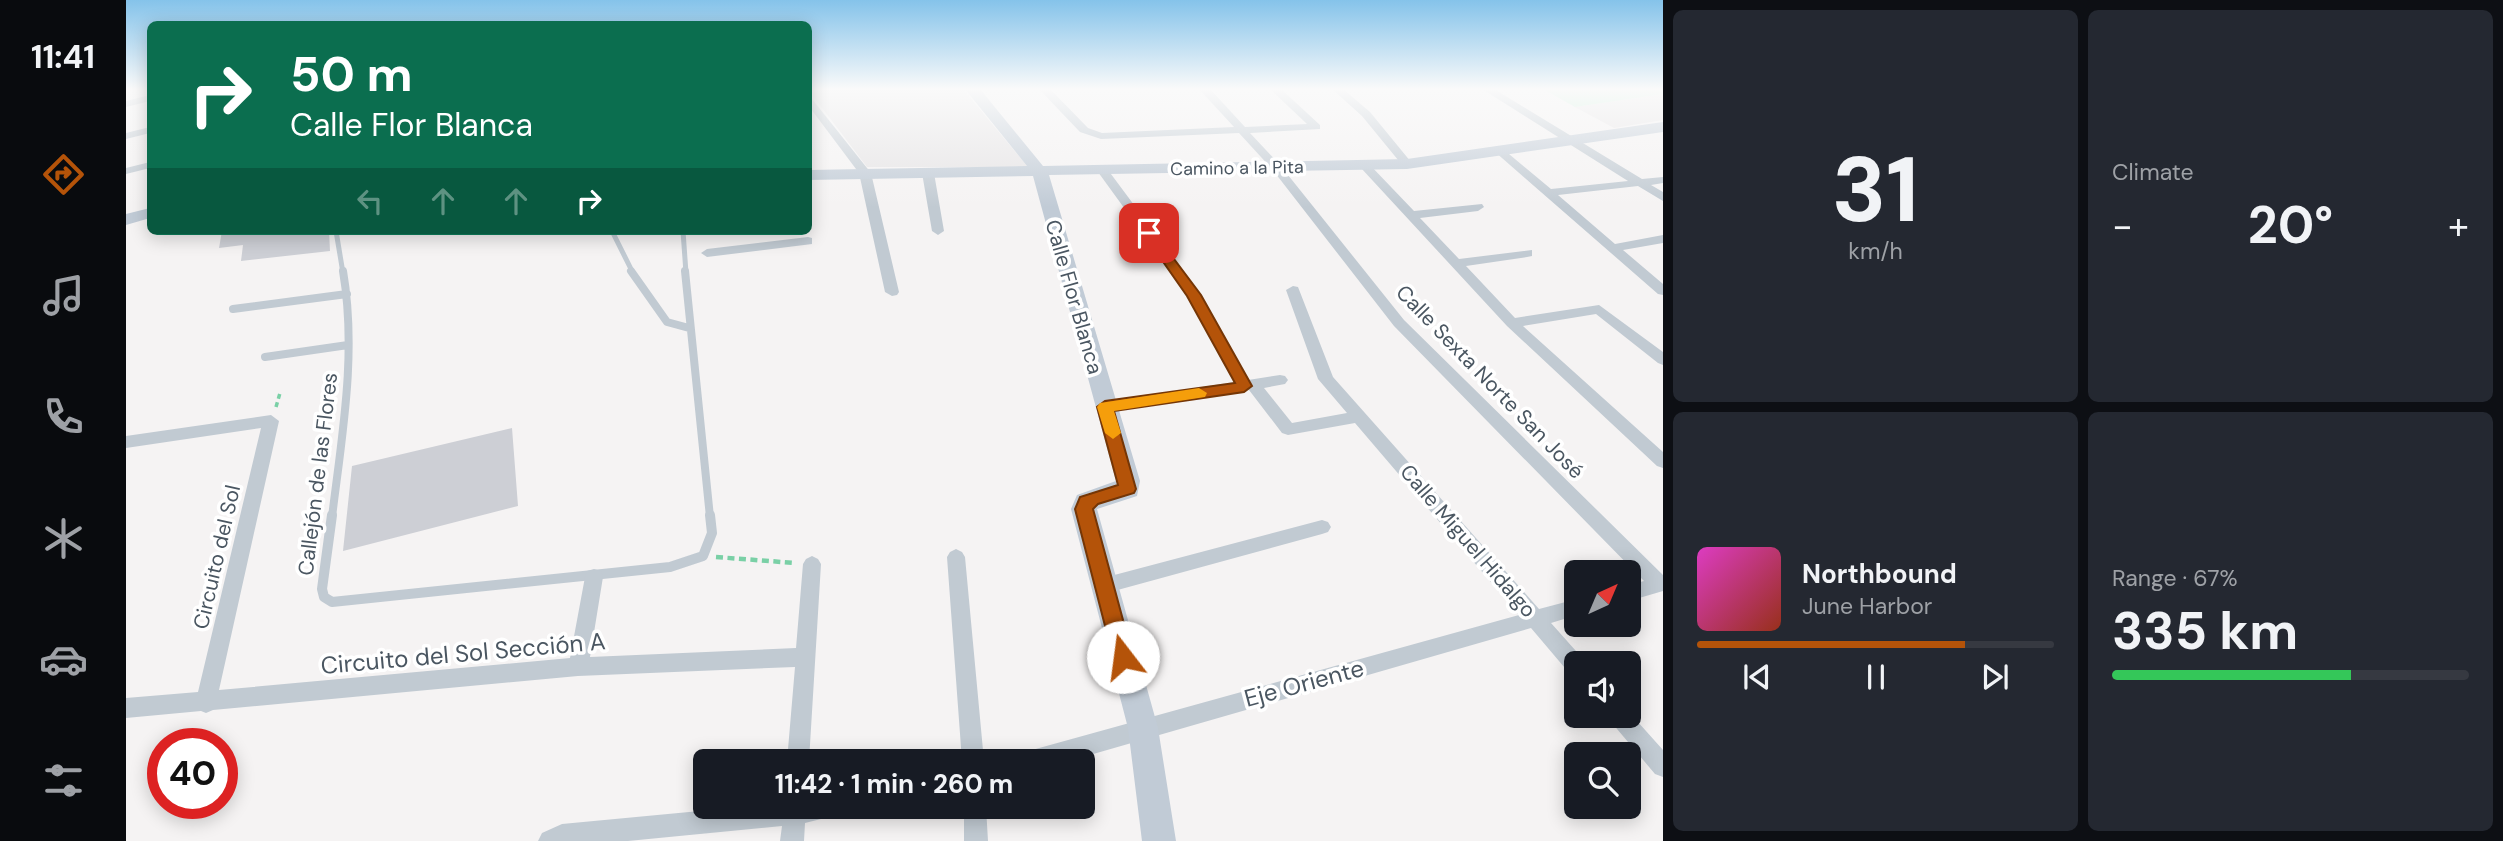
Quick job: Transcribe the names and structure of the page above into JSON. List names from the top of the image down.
{
  "streets": {
    "street": [
      "Camino a la Pita",
      "Calle Flor Blanca",
      "Calle Sexta Norte San José",
      "Calle Miguel Hidalgo",
      "Circuito del Sol",
      "Circuito del Sol Sección A",
      "Eje Oriente"
    ],
    "lane": ["Callejón de las Flores"]
  },
  "crossings": [
    ["Camino a la Pita", "Calle Flor Blanca"],
    ["Camino a la Pita", "Calle Sexta Norte San José"],
    ["Calle Flor Blanca", "Eje Oriente"],
    ["Calle Miguel Hidalgo", "Eje Oriente"],
    ["Circuito del Sol", "Circuito del Sol Sección A"]
  ],
  "north": "top right",
  "page": {
    "tabs": "11:41",
    "tile": [
      ["31", "km/h"],
      "Climate",
      ["Range · 67%", "335 km"]
    ],
    "turn": ["50 m", "Calle Flor Blanca"],
    "heat": ["−", "20°", "+"],
    "song": ["Northbound", "June Harbor"],
    "limit": "40",
    "trip": "11:42 · 1 min · 260 m"
  }
}
